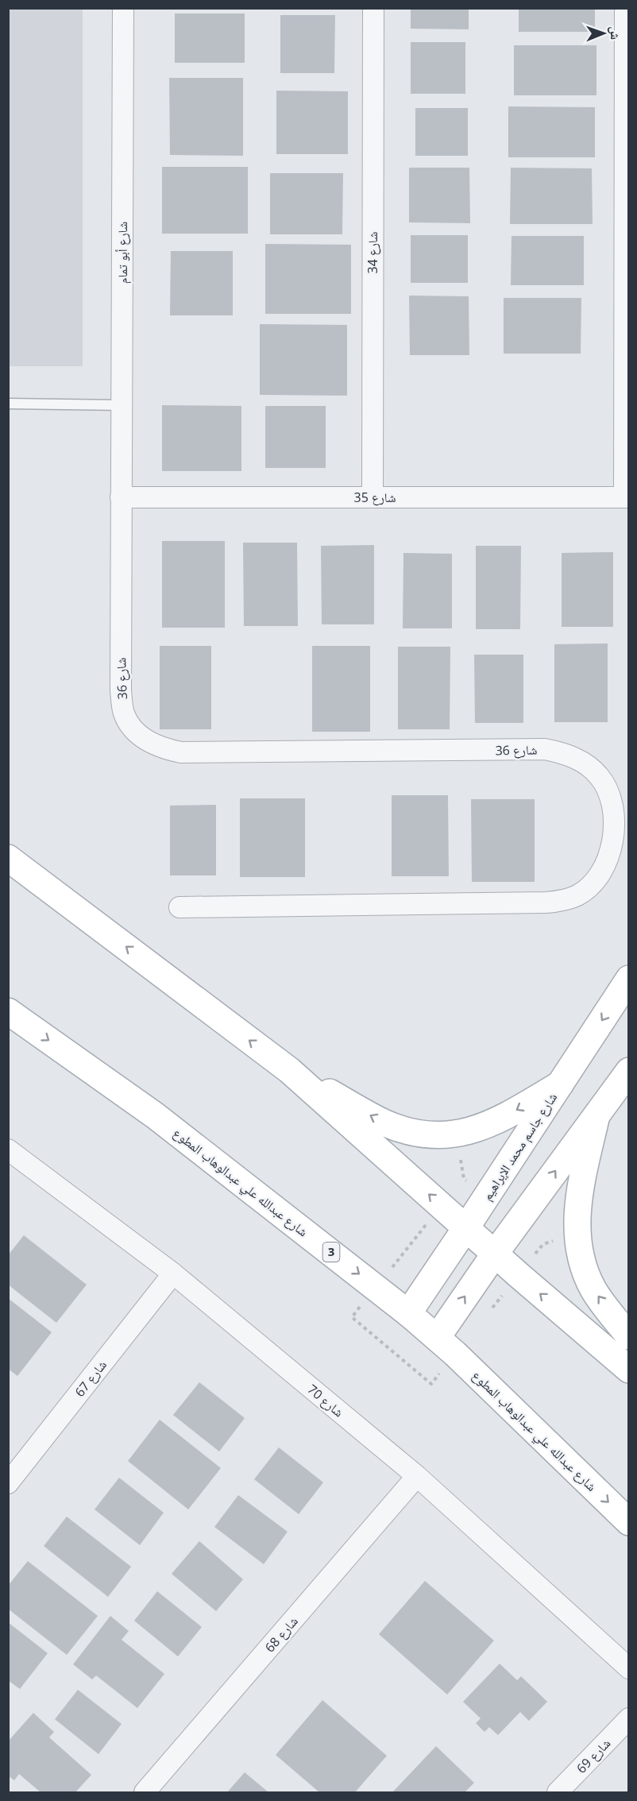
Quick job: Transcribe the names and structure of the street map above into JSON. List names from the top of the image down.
{
  "streets": {
    "main road": ["شارع جاسم محمد الإبراهيم", "شارع عبدالله علي عبدالوهاب المطوع", "3"],
    "street": [
      "شارع أبو تمام",
      "شارع 34",
      "شارع 35",
      "شارع 36",
      "شارع 67",
      "شارع 70",
      "شارع 68",
      "شارع 69"
    ]
  },
  "crossings": [
    ["شارع أبو تمام", "شارع 35"],
    ["شارع أبو تمام", "شارع 36"],
    ["شارع 34", "شارع 35"],
    ["شارع 35", "شارع 36"],
    ["شارع جاسم محمد الإبراهيم", "شارع عبدالله علي عبدالوهاب المطوع"],
    ["شارع 67", "شارع 70"],
    ["شارع 70", "شارع 68"]
  ],
  "north": "right"
}
